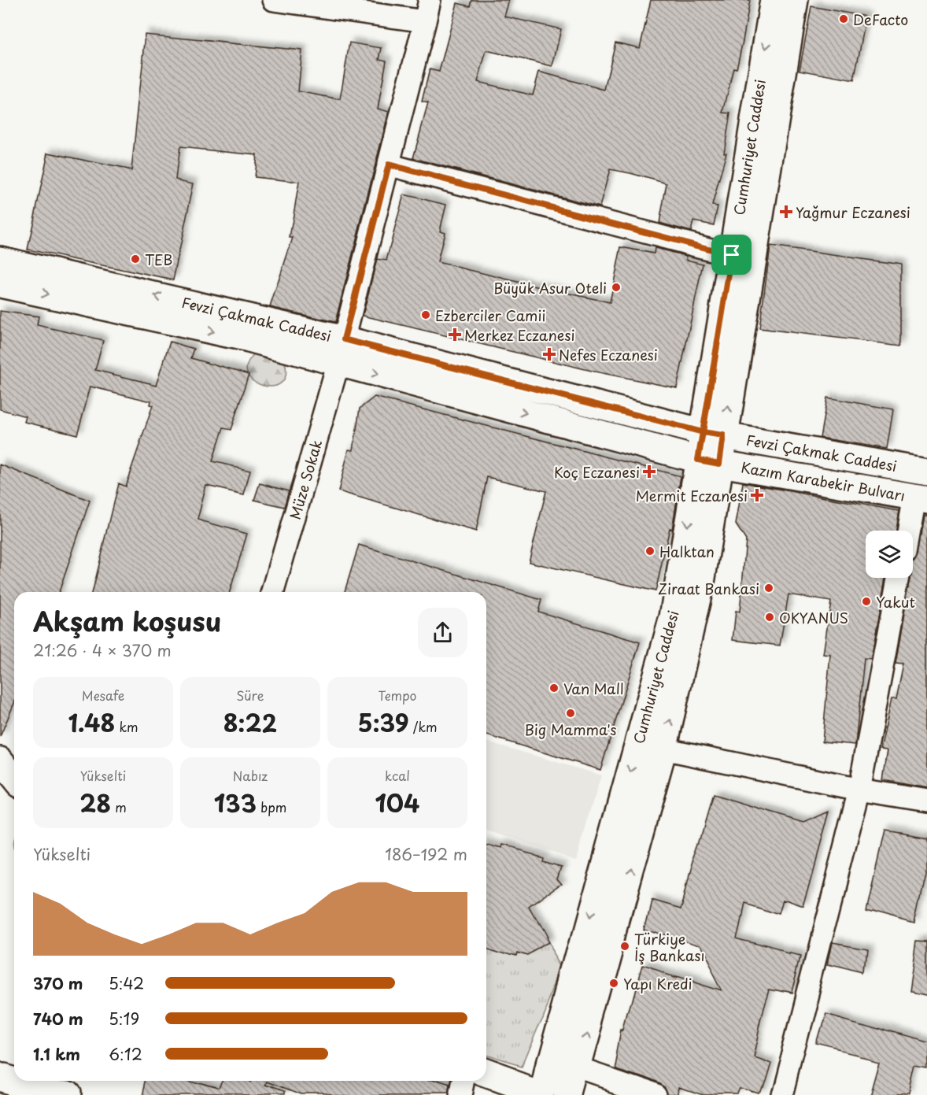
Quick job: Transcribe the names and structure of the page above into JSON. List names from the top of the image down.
{
  "streets": {
    "main road": ["Cumhuriyet Caddesi", "Fevzi Çakmak Caddesi", "Kazım Karabekir Bulvarı"],
    "street": ["Müze Sokak"]
  },
  "crossings": [
    ["Cumhuriyet Caddesi", "Fevzi Çakmak Caddesi"],
    ["Cumhuriyet Caddesi", "Kazım Karabekir Bulvarı"],
    ["Fevzi Çakmak Caddesi", "Müze Sokak"],
    ["Fevzi Çakmak Caddesi", "Kazım Karabekir Bulvarı"]
  ],
  "places": {
    "other": [
      "DeFacto",
      "TEB",
      "Büyük Asur Oteli",
      "Ezberciler Camii",
      "Halktan",
      "Ziraat Bankasi",
      "Yakut",
      "OKYANUS",
      "Van Mall",
      "Big Mamma's",
      "Türkiye İş Bankası",
      "Yapı Kredi"
    ],
    "health": [
      "Yağmur Eczanesi",
      "Merkez Eczanesi",
      "Nefes Eczanesi",
      "Koç Eczanesi",
      "Mermit Eczanesi"
    ]
  },
  "page": {
    "heading": ["Akşam koşusu", "21:26 · 4 × 370 m"],
    "stats": [
      ["Mesafe", "1.48 km"],
      ["Süre", "8:22"],
      ["Tempo", "5:39 /km"],
      ["Yükselti", "28 m"],
      ["Nabız", "133 bpm"],
      ["kcal", "104"]
    ],
    "chart": ["Yükselti", "186–192 m"],
    "list": [
      {
        "name": "370 m",
        "note": "5:42"
      },
      {
        "name": "740 m",
        "note": "5:19"
      },
      {
        "name": "1.1 km",
        "note": "6:12"
      }
    ]
  }
}
